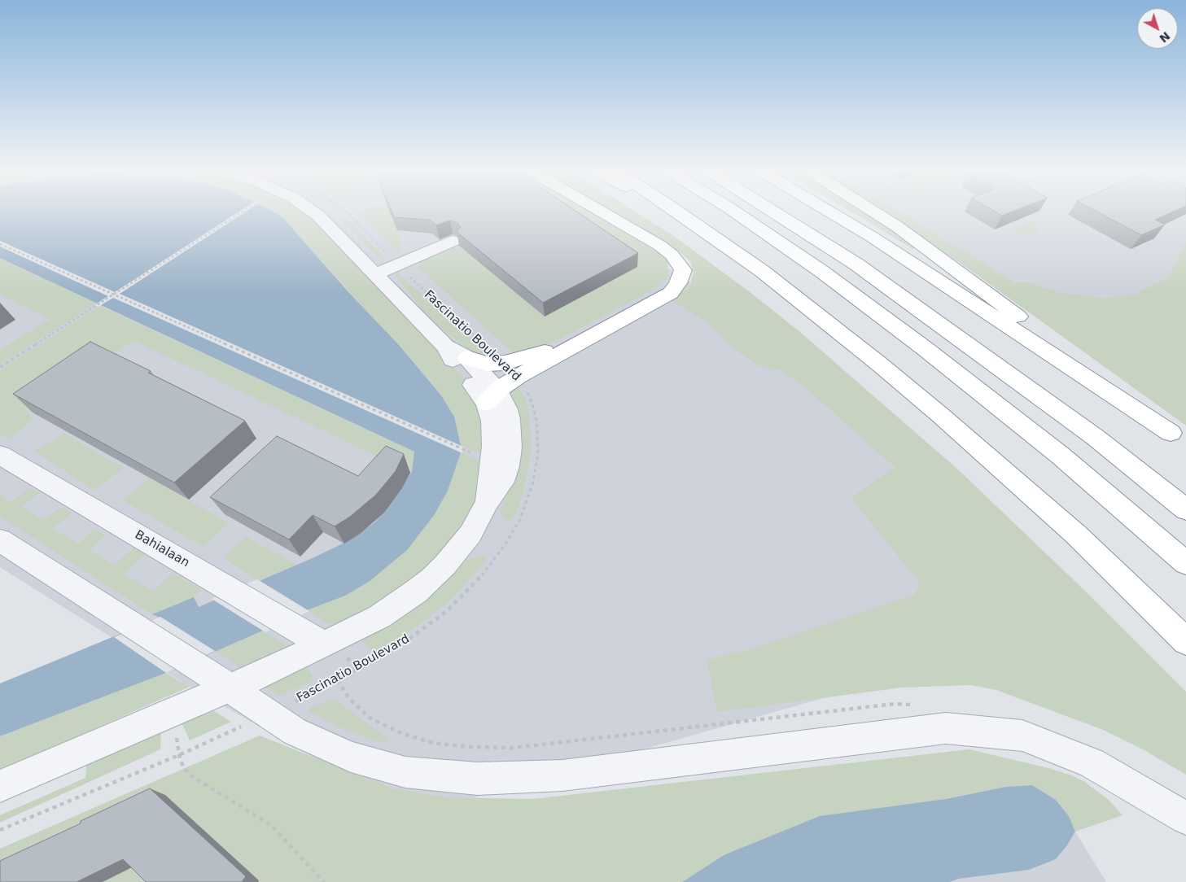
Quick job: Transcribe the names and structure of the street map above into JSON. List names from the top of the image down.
{
  "streets": {
    "street": ["Fascinatio Boulevard", "Bahialaan"]
  },
  "crossings": [
    ["Fascinatio Boulevard", "Bahialaan"]
  ],
  "north": "bottom right"
}
